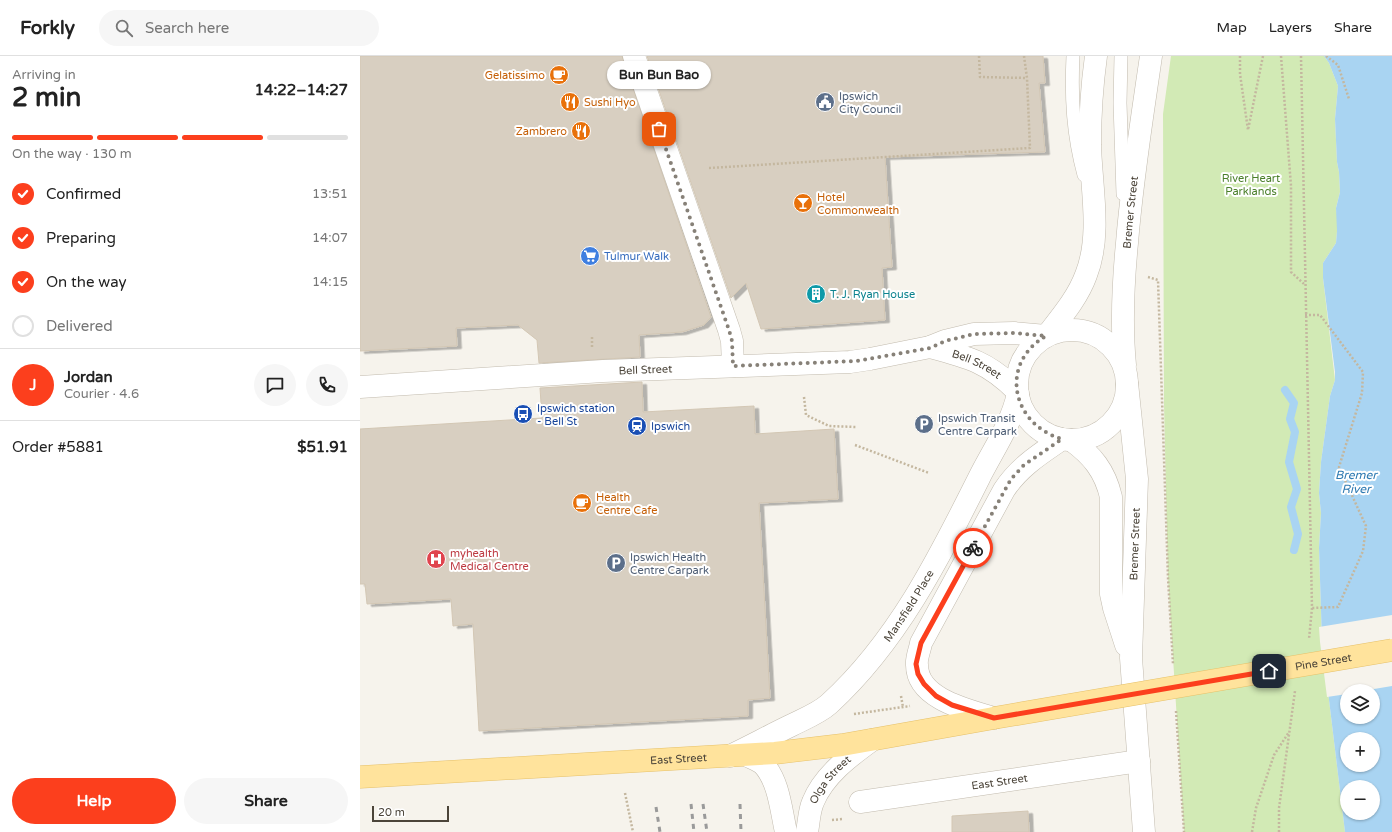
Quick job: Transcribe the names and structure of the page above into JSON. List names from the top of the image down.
{
  "streets": {
    "main road": ["Pine Street", "East Street"],
    "street": [
      "Bremer Street",
      "Bell Street",
      "Mansfield Place",
      "Olga Street"
    ]
  },
  "crossings": [
    ["Bremer Street", "Bell Street"],
    ["Bremer Street", "Mansfield Place"],
    ["Bremer Street", "East Street"],
    ["Bell Street", "Mansfield Place"],
    ["Mansfield Place", "East Street"],
    ["Pine Street", "East Street"],
    ["East Street", "Olga Street"]
  ],
  "water": ["Bremer River"],
  "parks": ["River Heart Parklands"],
  "places": {
    "cafe": ["Gelatissimo", "Health Centre Cafe"],
    "restaurant": ["Sushi Hyo", "Zambrero"],
    "public building": ["Ipswich City Council"],
    "other": ["Bun Bun Bao"],
    "bar": ["Hotel Commonwealth"],
    "supermarket": ["Tulmur Walk"],
    "building": ["T. J. Ryan House"],
    "bus stop": ["Ipswich station - Bell St"],
    "parking": ["Ipswich Transit Centre Carpark", "Ipswich Health Centre Carpark"],
    "station": ["Ipswich"],
    "hospital": ["myhealth Medical Centre"]
  },
  "scale_bar": "20 m",
  "page": {
    "header": "Forkly",
    "search": "Search here",
    "nav": ["Map", "Layers", "Share"],
    "heading": ["2 min", "Arriving in", "14:22–14:27"],
    "panel": [
      "Jordan",
      "Courier · 4.6",
      "Order #5881",
      "$51.91"
    ],
    "bubble": "Bun Bun Bao",
    "bar": "On the way · 130 m",
    "list": [
      ["Confirmed", "13:51"],
      ["Preparing", "14:07"],
      ["On the way", "14:15"],
      "Delivered"
    ],
    "round": "J",
    "map_buttons": ["+", "−"],
    "buttons": ["Help", "Share"],
    "scale": "20 m"
  }
}
